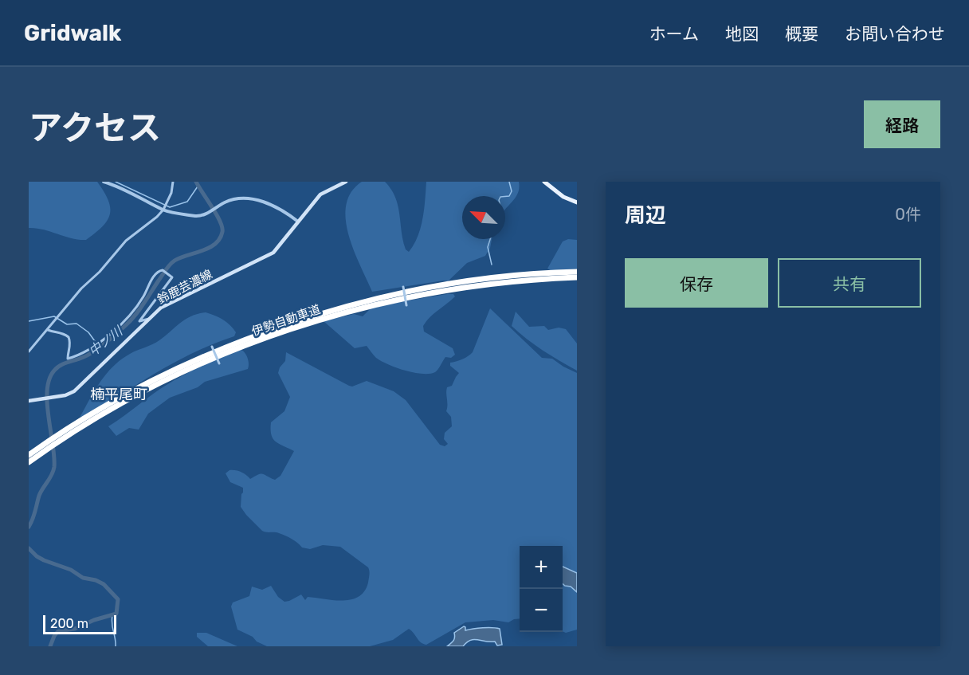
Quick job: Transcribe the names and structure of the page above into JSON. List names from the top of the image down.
{
  "streets": {
    "highway": ["伊勢自動車道"],
    "main road": ["鈴鹿芸濃線"]
  },
  "districts": ["楠平尾町"],
  "water": ["中ノ川"],
  "scale_bar": "200 m",
  "north": "top left",
  "page": {
    "header": "Gridwalk",
    "nav": [
      "ホーム",
      "地図",
      "概要",
      "お問い合わせ"
    ],
    "title": "アクセス",
    "buttons": [
      "経路",
      ["保存", "共有"]
    ],
    "heading": ["周辺", "0件"],
    "map_buttons": ["+", "−"],
    "scale": "200 m"
  }
}
